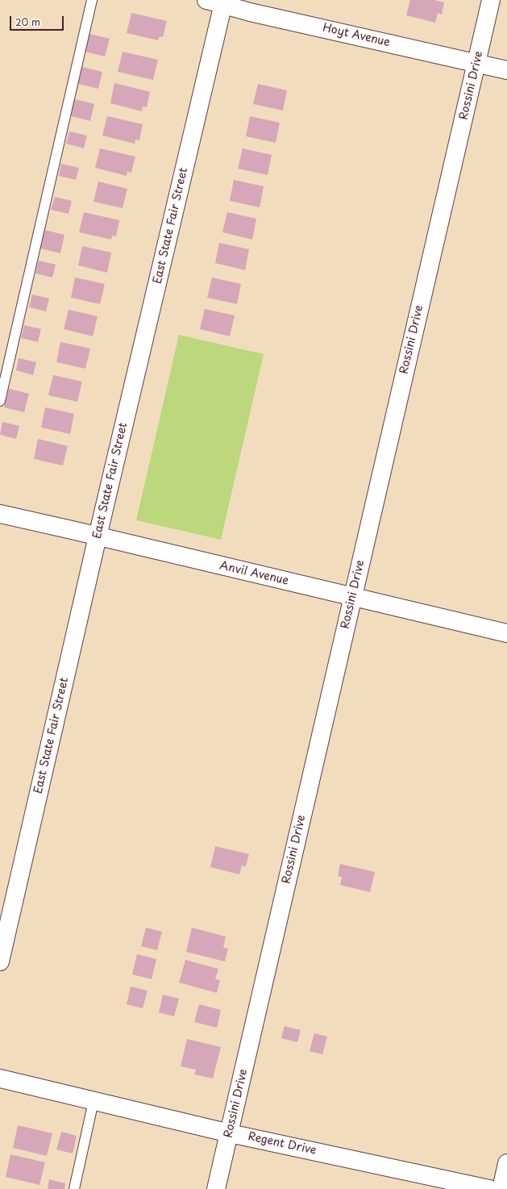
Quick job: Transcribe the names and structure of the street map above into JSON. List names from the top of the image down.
{
  "streets": {
    "street": [
      "Hoyt Avenue",
      "Rossini Drive",
      "East State Fair Street",
      "Anvil Avenue",
      "Regent Drive"
    ]
  },
  "crossings": [
    ["Hoyt Avenue", "Rossini Drive"],
    ["Hoyt Avenue", "East State Fair Street"],
    ["Rossini Drive", "Anvil Avenue"],
    ["Rossini Drive", "Regent Drive"],
    ["East State Fair Street", "Anvil Avenue"]
  ],
  "scale_bar": "20 m"
}
